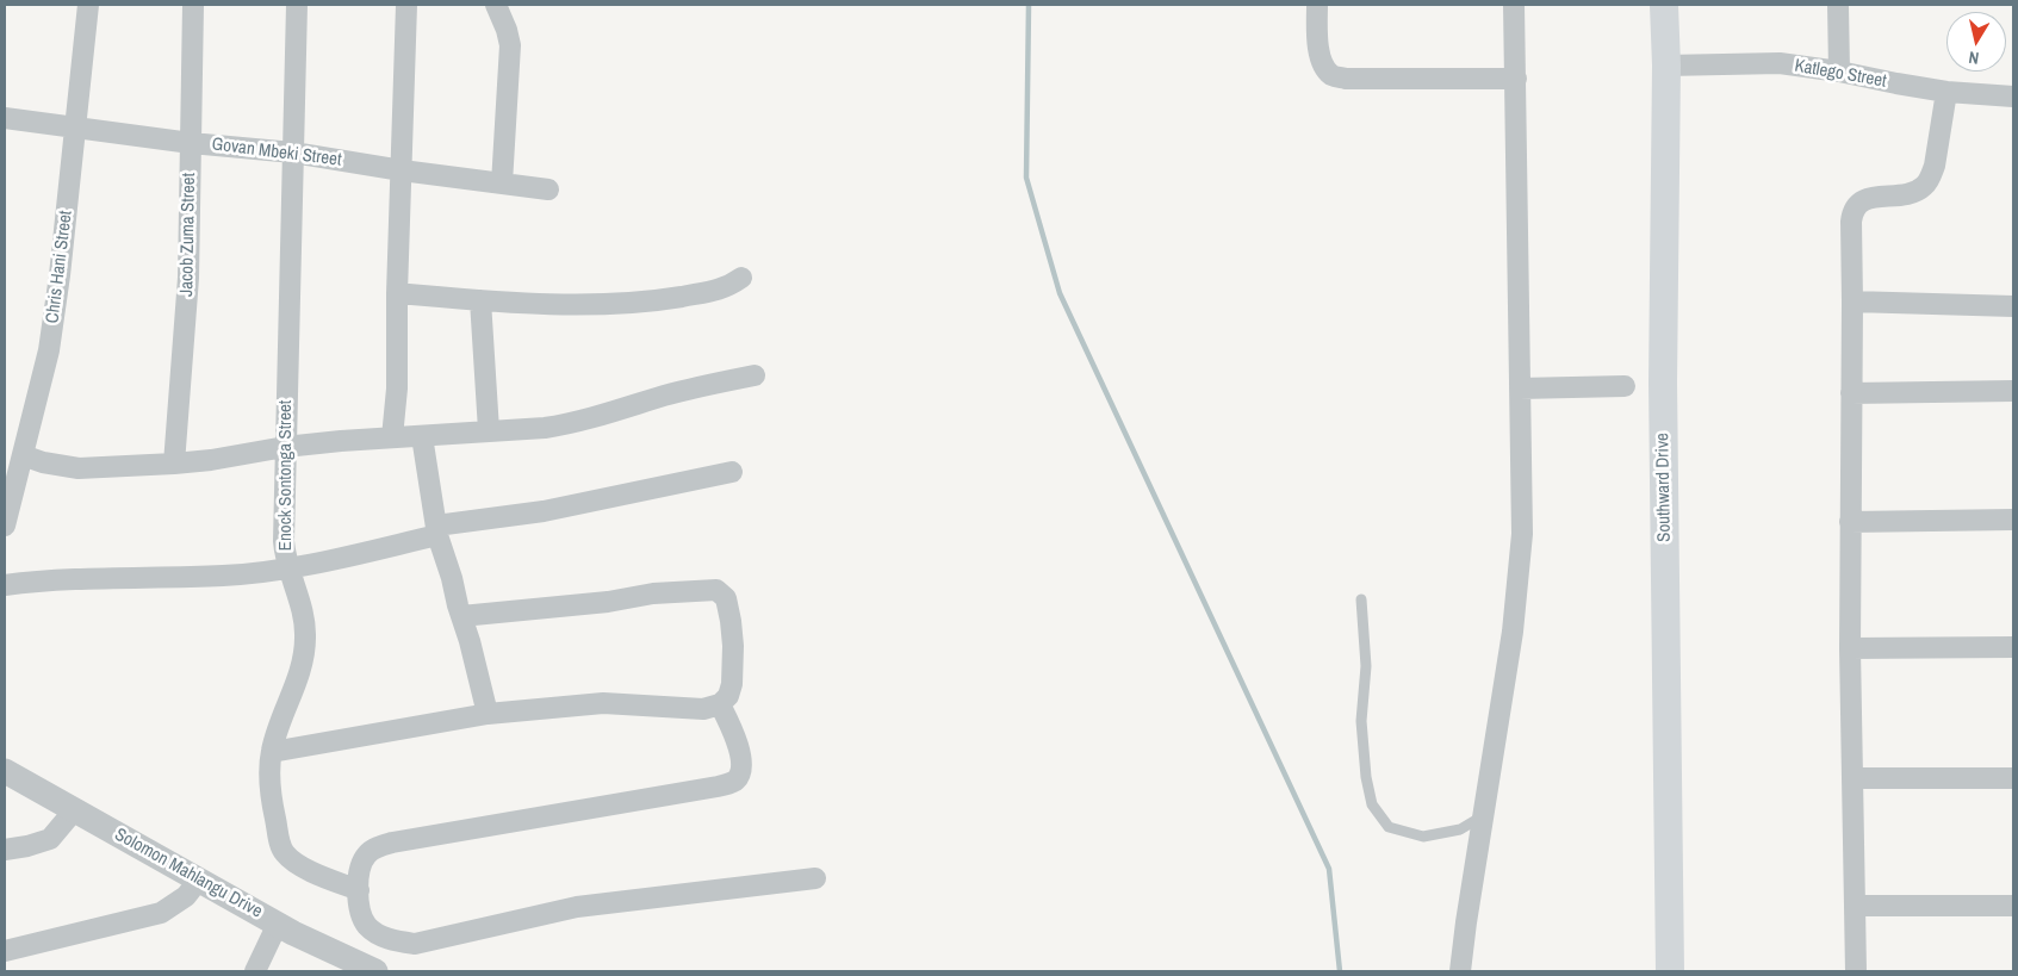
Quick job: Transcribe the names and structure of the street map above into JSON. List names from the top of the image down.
{
  "streets": {
    "main road": ["Southward Drive"],
    "street": [
      "Katlego Street",
      "Govan Mbeki Street",
      "Jacob Zuma Street",
      "Chris Hani Street",
      "Enock Sontonga Street",
      "Solomon Mahlangu Drive"
    ]
  },
  "crossings": [
    ["Katlego Street", "Southward Drive"],
    ["Govan Mbeki Street", "Jacob Zuma Street"],
    ["Govan Mbeki Street", "Chris Hani Street"],
    ["Govan Mbeki Street", "Enock Sontonga Street"]
  ],
  "north": "bottom"
}
